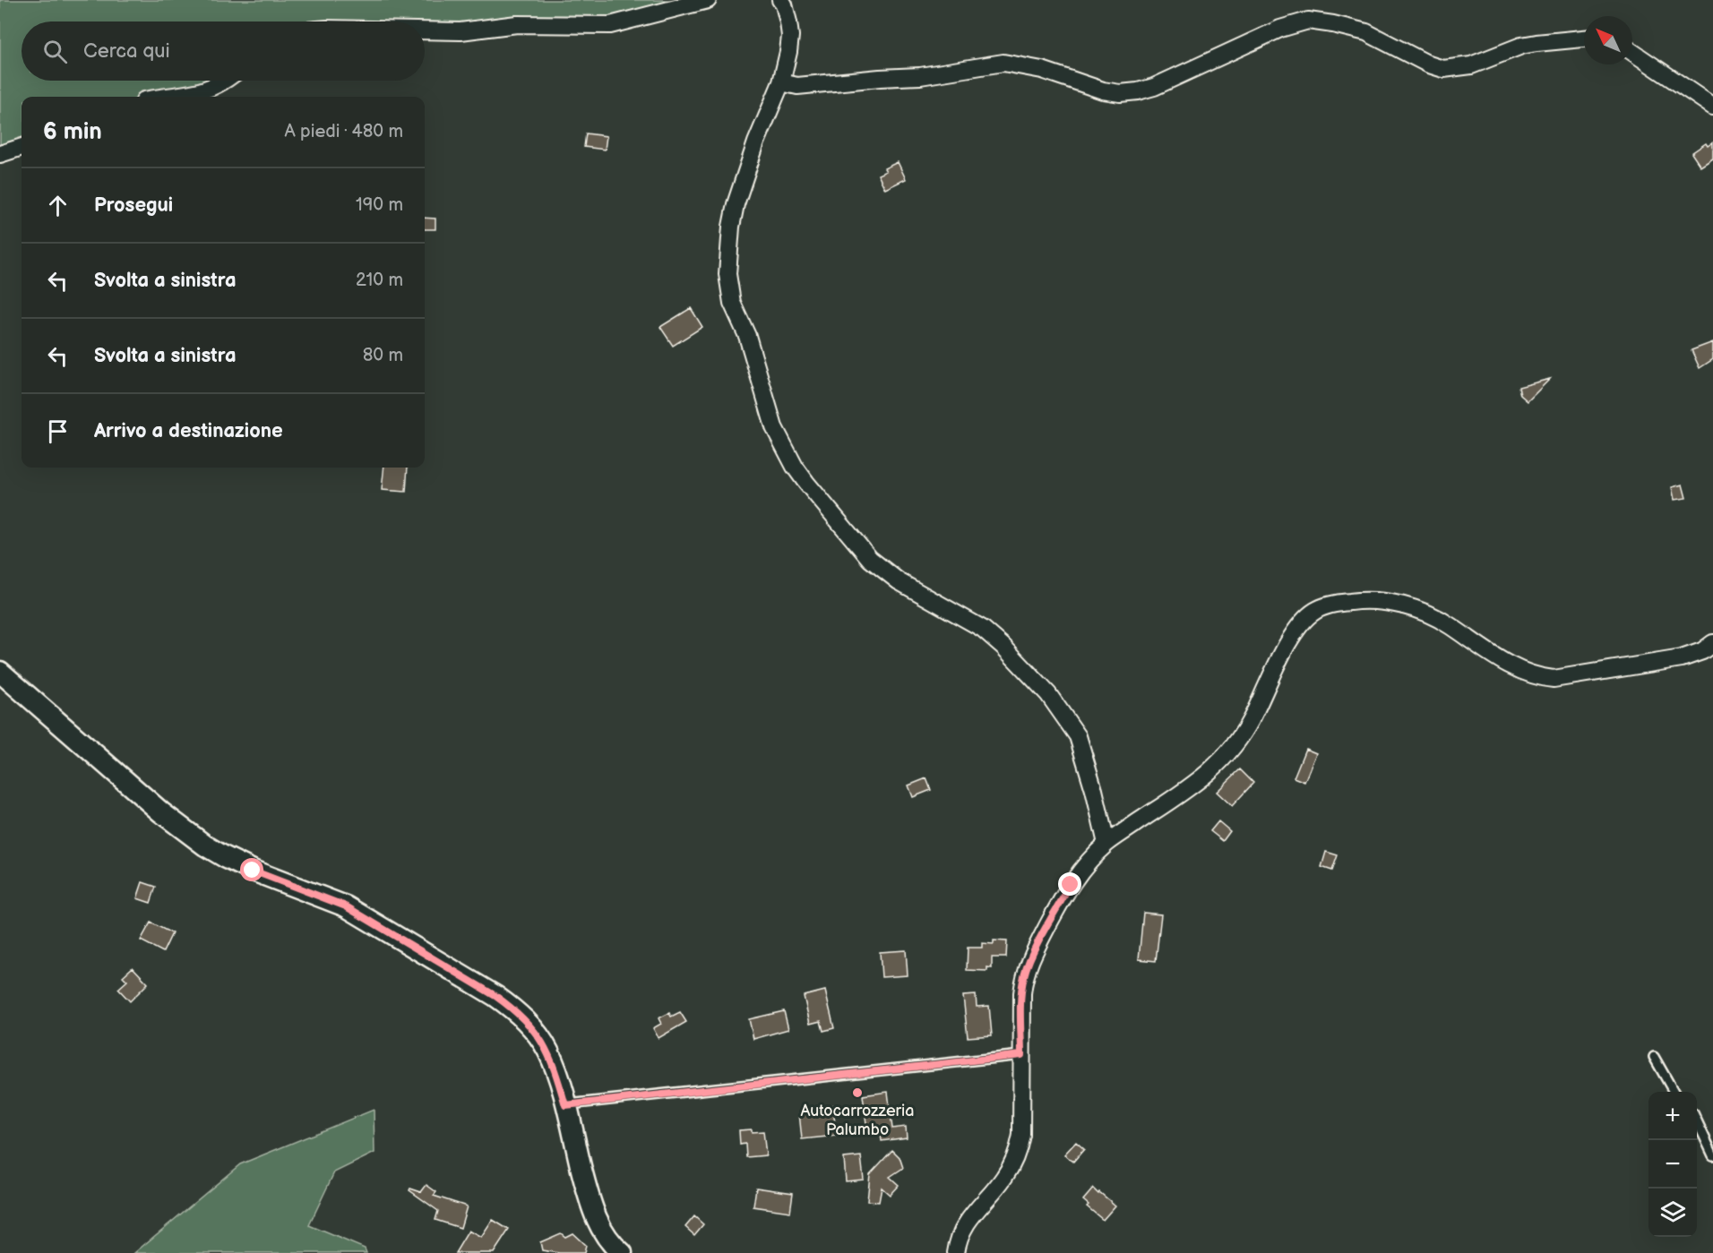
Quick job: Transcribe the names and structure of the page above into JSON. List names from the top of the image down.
{
  "places": ["Autocarrozzeria Palumbo"],
  "north": "top left",
  "page": {
    "search": "Cerca qui",
    "heading": ["6 min", "A piedi · 480 m"],
    "list": [
      ["Prosegui", "190 m"],
      ["Svolta a sinistra", "210 m"],
      ["Svolta a sinistra", "80 m"],
      "Arrivo a destinazione"
    ],
    "map_buttons": ["+", "−"]
  }
}
